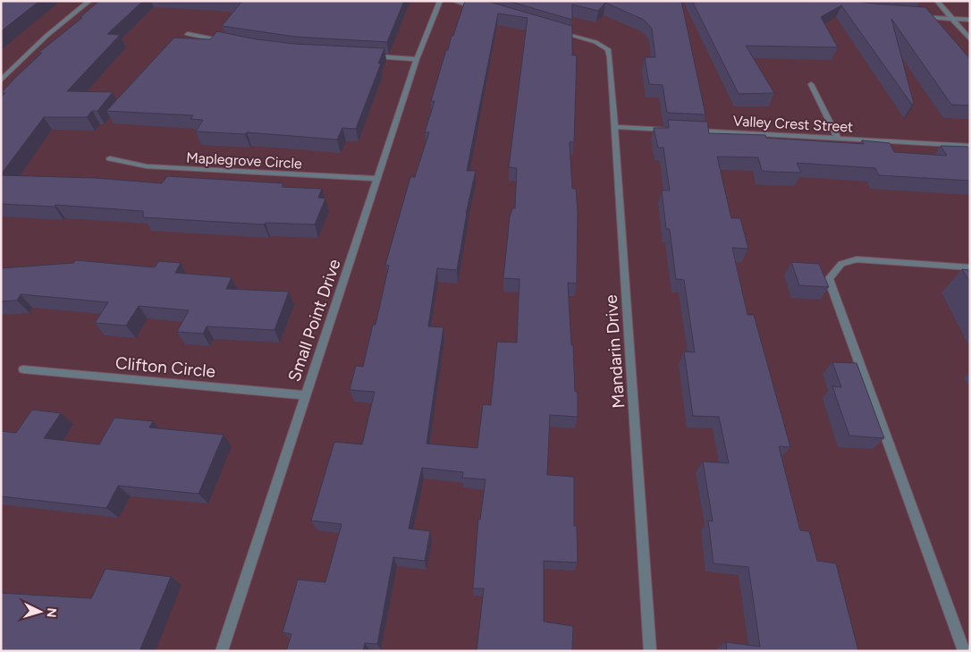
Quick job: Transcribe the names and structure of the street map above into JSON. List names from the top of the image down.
{
  "streets": {
    "street": [
      "Valley Crest Street",
      "Maplegrove Circle",
      "Small Point Drive",
      "Mandarin Drive",
      "Clifton Circle"
    ]
  },
  "crossings": [
    ["Maplegrove Circle", "Small Point Drive"],
    ["Small Point Drive", "Clifton Circle"]
  ],
  "north": "right"
}
